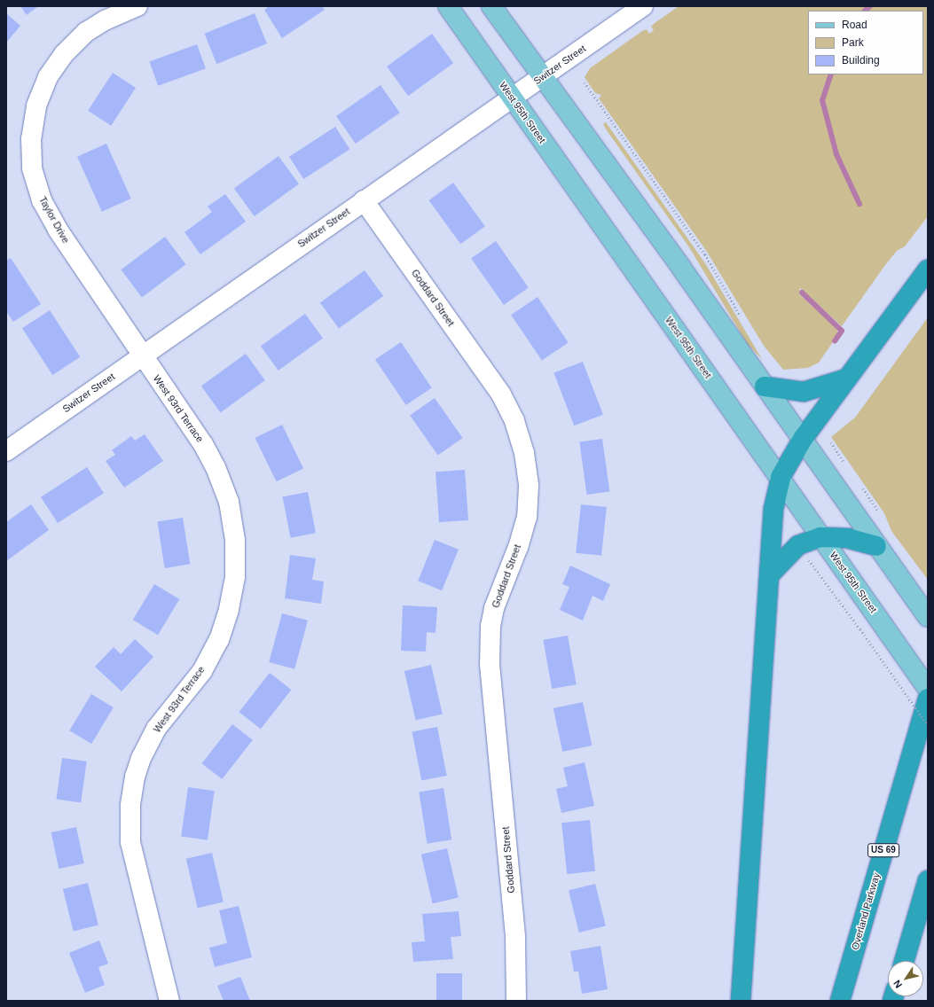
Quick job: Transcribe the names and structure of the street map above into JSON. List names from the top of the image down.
{
  "streets": {
    "highway": ["US 69", "Overland Parkway"],
    "main road": ["West 95th Street"],
    "street": [
      "Switzer Street",
      "Taylor Drive",
      "Goddard Street",
      "West 93rd Terrace"
    ]
  },
  "crossings": [
    ["Switzer Street", "West 95th Street"],
    ["Switzer Street", "Taylor Drive"],
    ["Switzer Street", "Goddard Street"],
    ["Switzer Street", "West 93rd Terrace"],
    ["Taylor Drive", "West 93rd Terrace"]
  ],
  "legend": ["Road", "Park", "Building"],
  "north": "bottom left"
}
